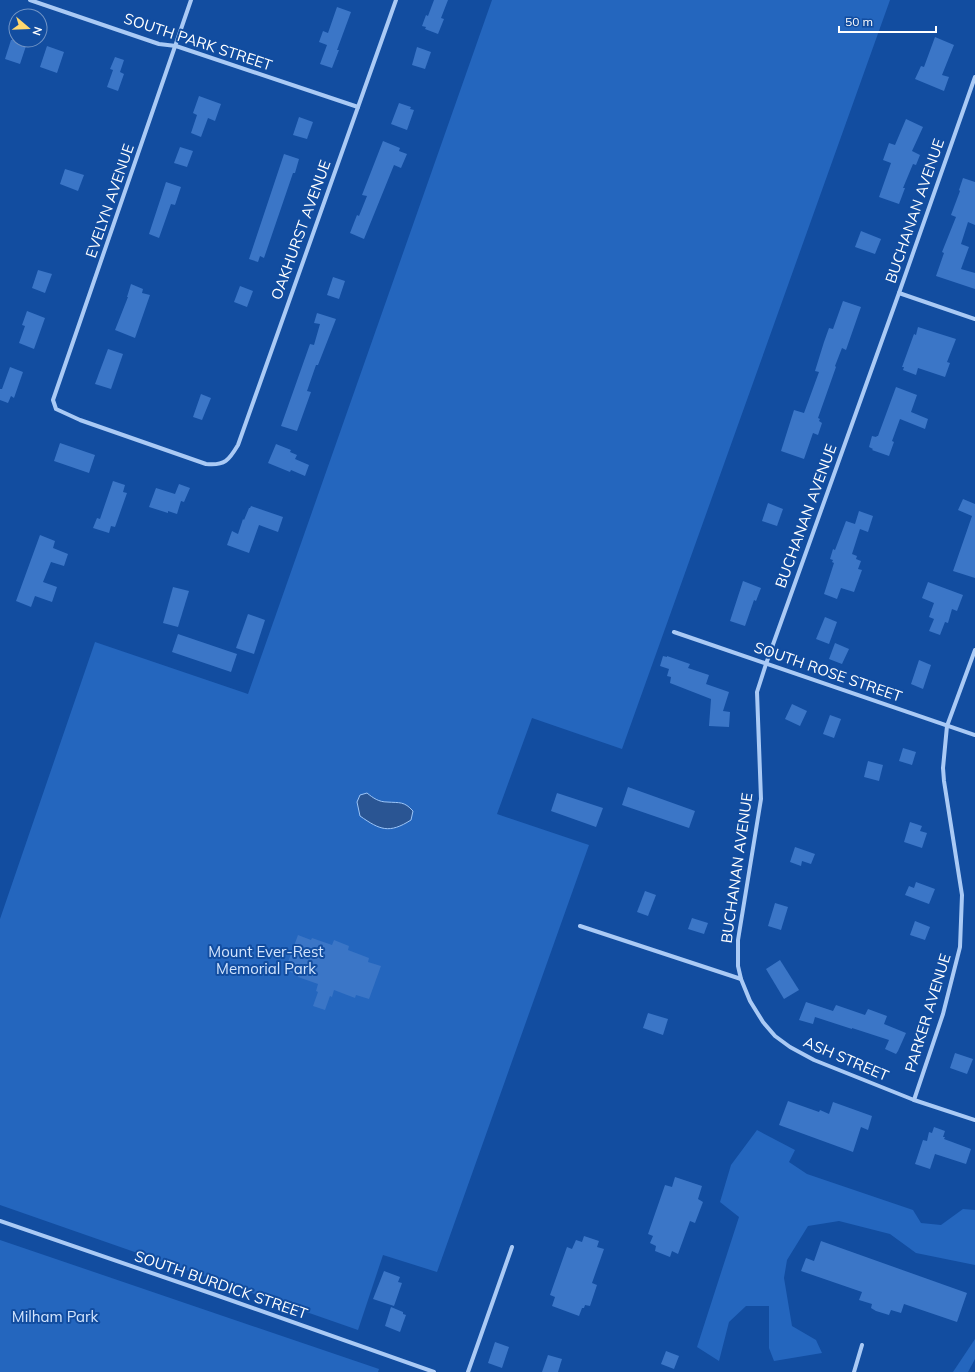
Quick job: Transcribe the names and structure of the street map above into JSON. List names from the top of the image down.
{
  "streets": {
    "street": [
      "SOUTH PARK STREET",
      "EVELYN AVENUE",
      "BUCHANAN AVENUE",
      "OAKHURST AVENUE",
      "SOUTH ROSE STREET",
      "PARKER AVENUE",
      "ASH STREET",
      "SOUTH BURDICK STREET"
    ]
  },
  "crossings": [
    ["SOUTH PARK STREET", "EVELYN AVENUE"],
    ["SOUTH PARK STREET", "OAKHURST AVENUE"],
    ["EVELYN AVENUE", "OAKHURST AVENUE"],
    ["BUCHANAN AVENUE", "SOUTH ROSE STREET"],
    ["BUCHANAN AVENUE", "ASH STREET"],
    ["SOUTH ROSE STREET", "PARKER AVENUE"],
    ["PARKER AVENUE", "ASH STREET"]
  ],
  "parks": ["Mount Ever-Rest Memorial Park", "Milham Park"],
  "scale_bar": "50 m",
  "north": "right"
}
